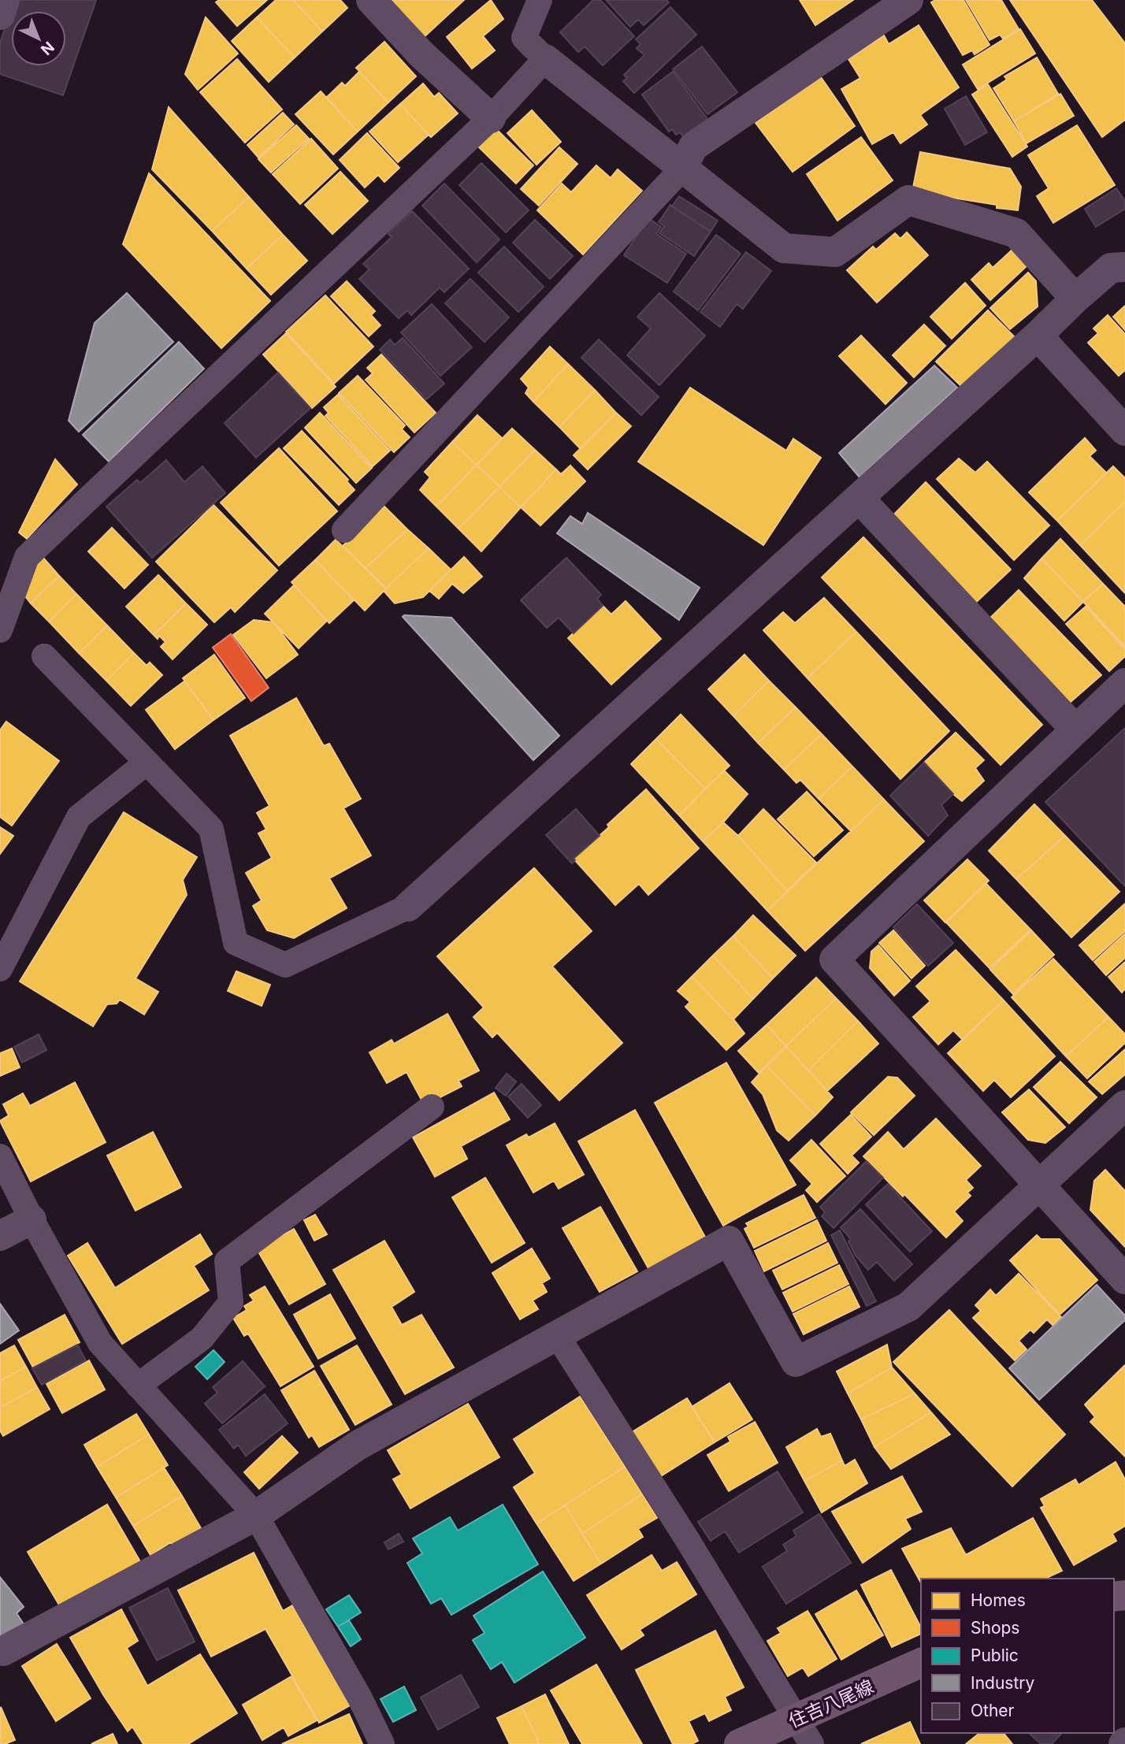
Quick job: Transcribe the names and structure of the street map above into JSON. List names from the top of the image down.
{
  "streets": {
    "main road": ["住吉八尾線"]
  },
  "legend": [
    "Homes",
    "Shops",
    "Public",
    "Industry",
    "Other"
  ],
  "north": "bottom right"
}
